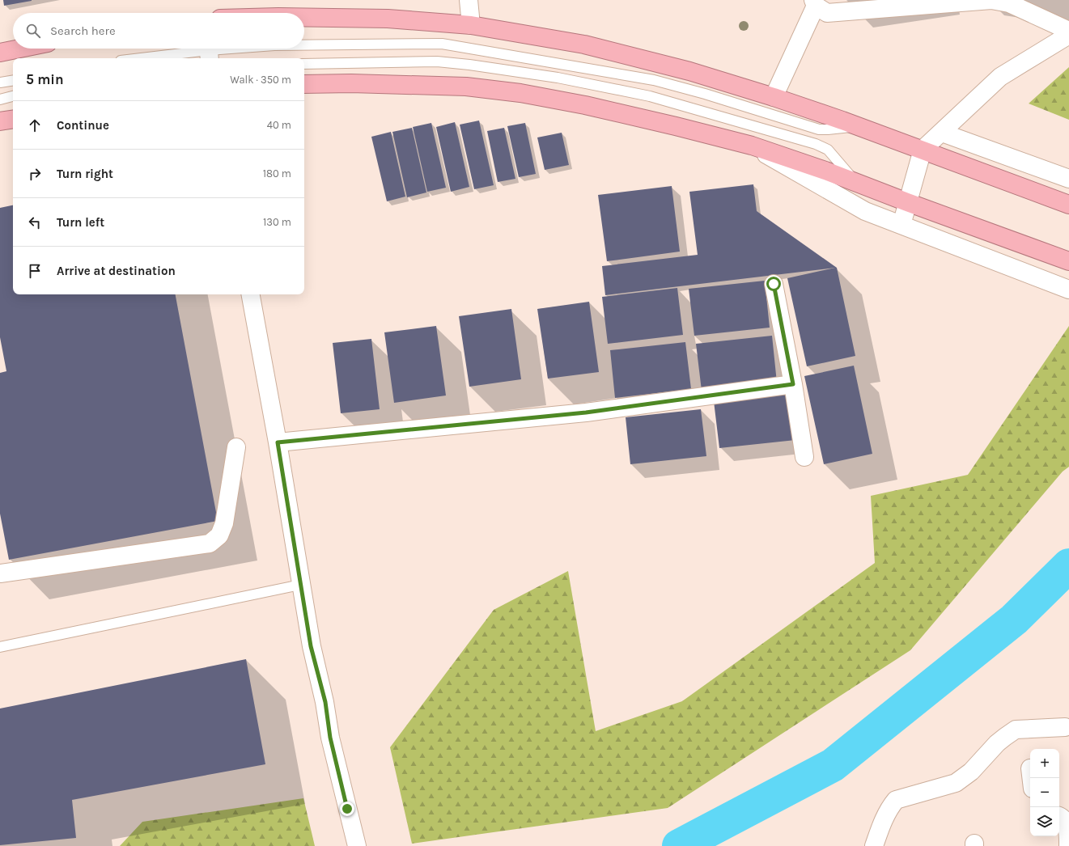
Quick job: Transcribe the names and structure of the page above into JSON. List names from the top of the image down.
{
  "page": {
    "search": "Search here",
    "heading": ["5 min", "Walk · 350 m"],
    "list": [
      ["Continue", "40 m"],
      ["Turn right", "180 m"],
      ["Turn left", "130 m"],
      "Arrive at destination"
    ],
    "map_buttons": ["+", "−"]
  }
}
